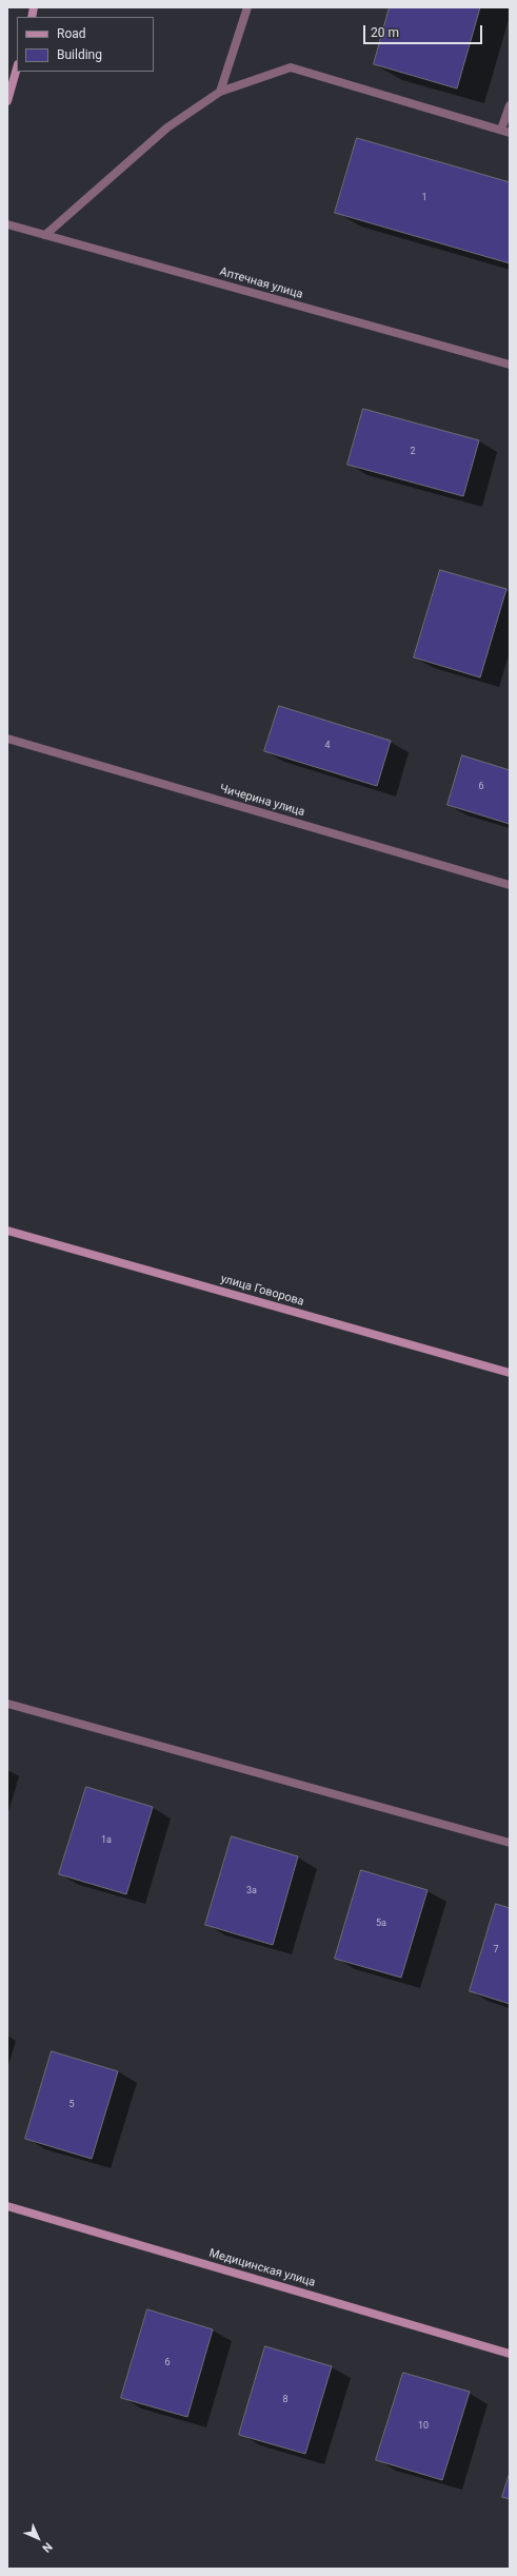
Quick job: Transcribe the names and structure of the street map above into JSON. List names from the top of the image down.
{
  "streets": {
    "street": [
      "Аптечная улица",
      "Чичерина улица",
      "улица Говорова",
      "Медицинская улица"
    ]
  },
  "house_numbers": [
    "1",
    "2",
    "4",
    "6",
    "1а",
    "3а",
    "5а",
    "7",
    "5",
    "6",
    "8",
    "10"
  ],
  "legend": ["Road", "Building"],
  "scale_bar": "20 m",
  "north": "bottom right"
}
